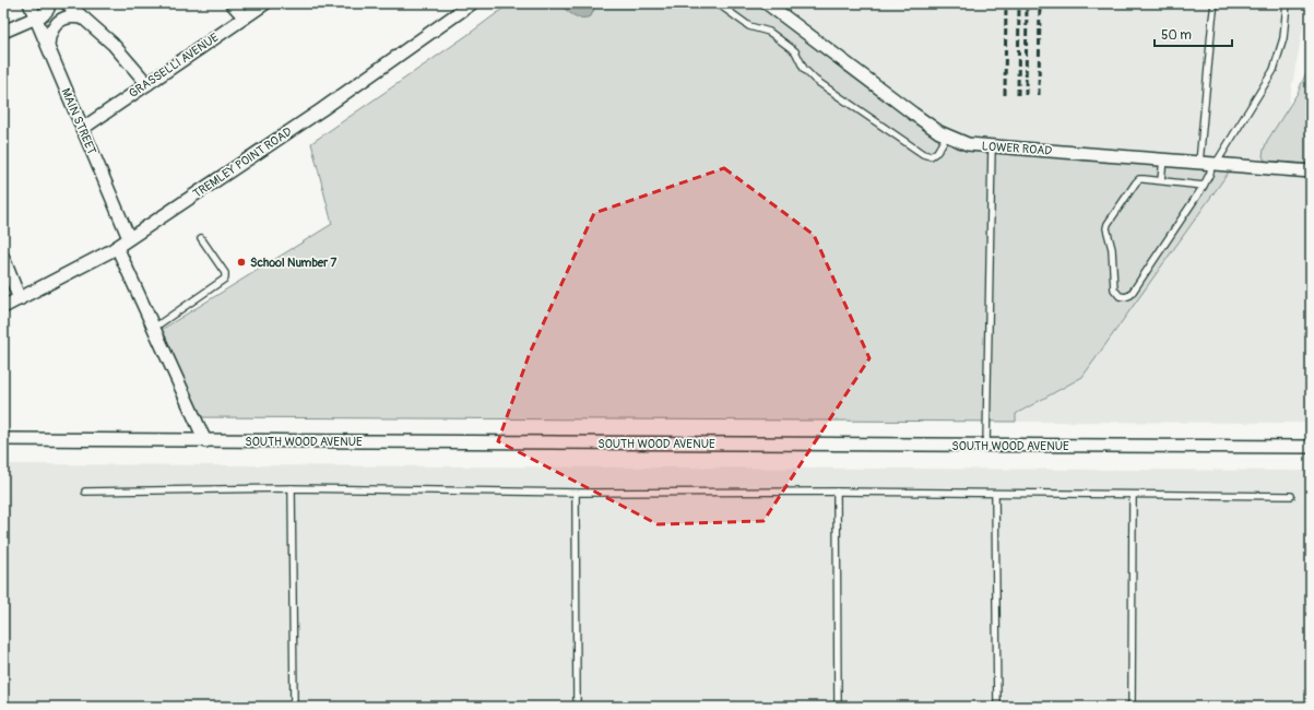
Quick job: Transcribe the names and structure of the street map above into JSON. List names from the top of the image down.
{
  "streets": {
    "street": [
      "GRASSELLI AVENUE",
      "MAIN STREET",
      "LOWER ROAD",
      "TREMLEY POINT ROAD",
      "SOUTH WOOD AVENUE"
    ]
  },
  "crossings": [
    ["GRASSELLI AVENUE", "MAIN STREET"],
    ["MAIN STREET", "TREMLEY POINT ROAD"]
  ],
  "places": ["School Number 7"],
  "scale_bar": "50 m"
}
